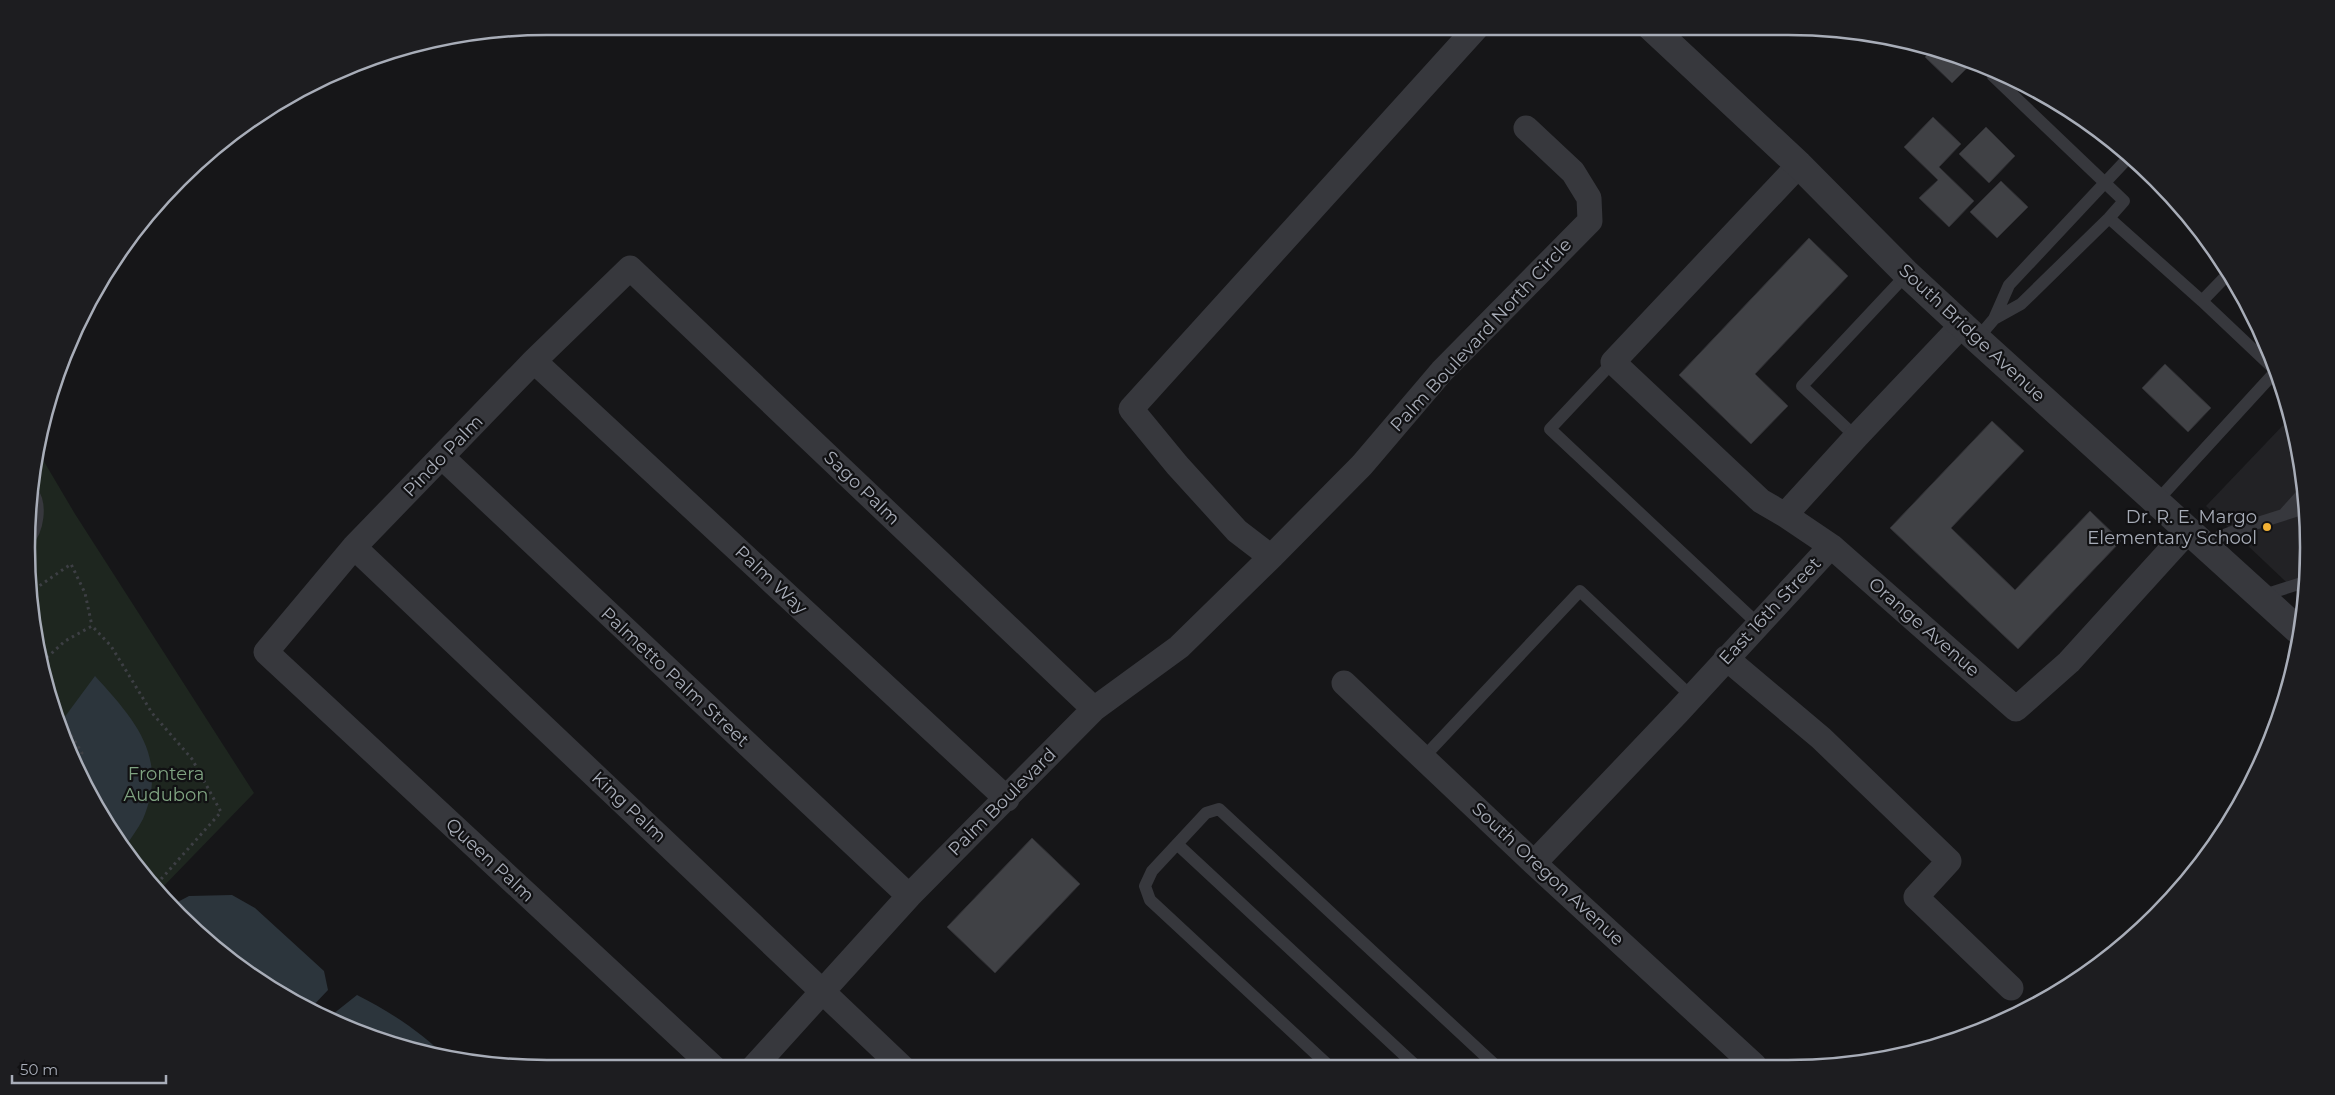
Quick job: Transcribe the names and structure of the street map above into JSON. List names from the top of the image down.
{
  "streets": {
    "street": [
      "South Bridge Avenue",
      "Palm Boulevard North Circle",
      "Pindo Palm",
      "Sago Palm",
      "Palm Way",
      "East 16th Street",
      "Orange Avenue",
      "Palmetto Palm Street",
      "Palm Boulevard",
      "King Palm",
      "Queen Palm",
      "South Oregon Avenue"
    ]
  },
  "crossings": [
    ["South Bridge Avenue", "Orange Avenue"],
    ["Palm Boulevard North Circle", "Palm Boulevard"],
    ["Pindo Palm", "Sago Palm"],
    ["Pindo Palm", "Palm Way"],
    ["Pindo Palm", "Palmetto Palm Street"],
    ["Pindo Palm", "King Palm"],
    ["Pindo Palm", "Queen Palm"],
    ["Sago Palm", "Palm Boulevard"],
    ["Palm Way", "Palm Boulevard"],
    ["East 16th Street", "Orange Avenue"],
    ["East 16th Street", "South Oregon Avenue"],
    ["Palmetto Palm Street", "Palm Boulevard"],
    ["Palm Boulevard", "King Palm"]
  ],
  "parks": ["Frontera Audubon"],
  "places": ["Dr. R. E. Margo Elementary School"],
  "scale_bar": "50 m"
}
